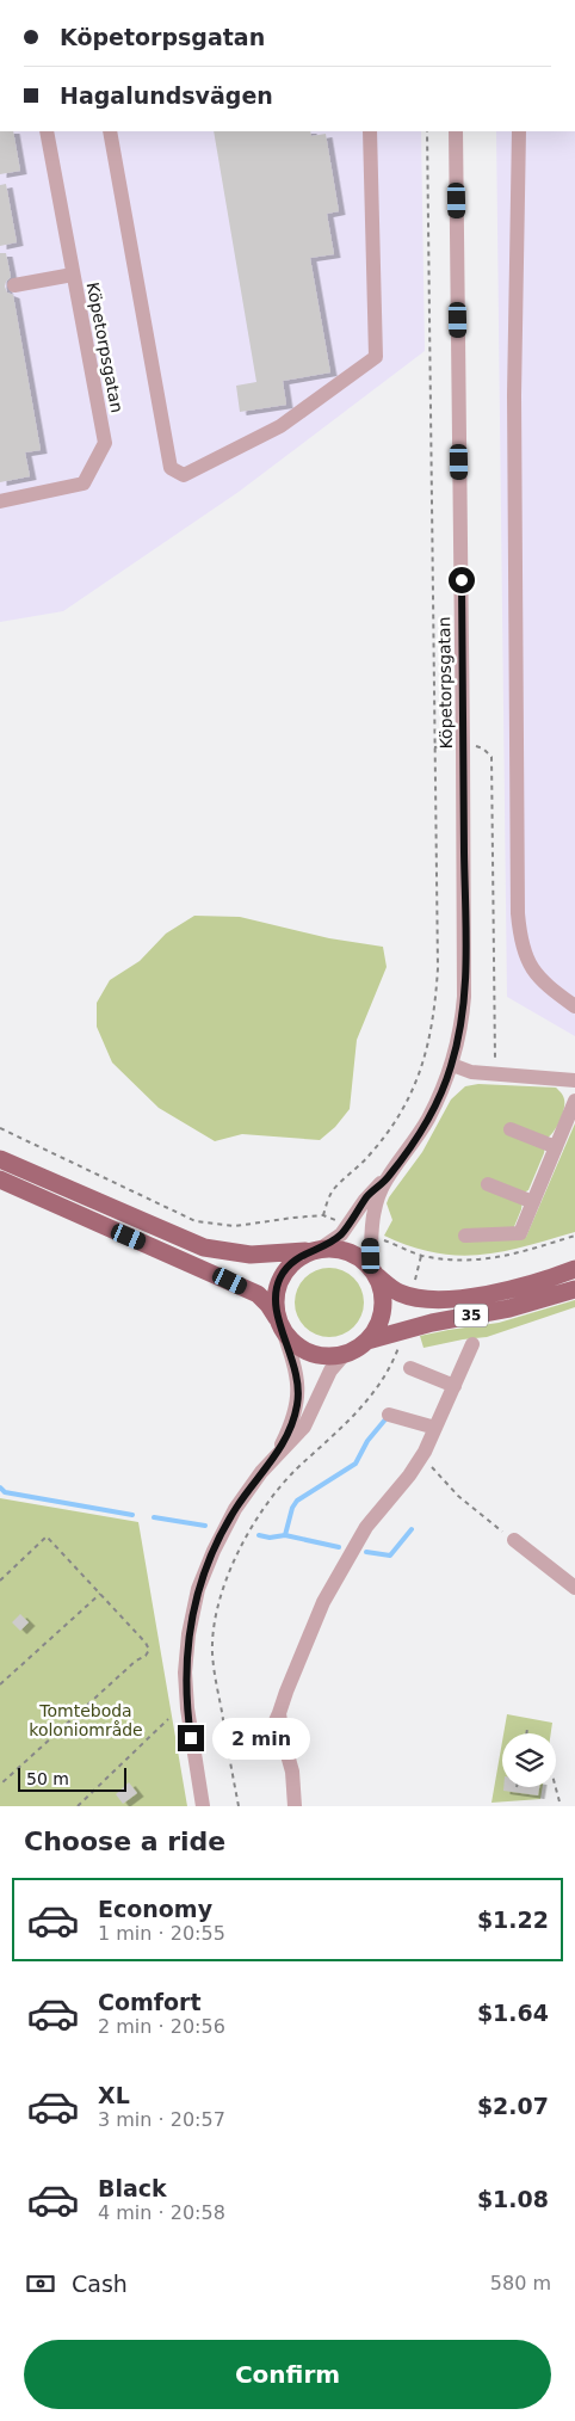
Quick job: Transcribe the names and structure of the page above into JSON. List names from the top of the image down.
{
  "streets": {
    "main road": ["35"],
    "street": ["Köpetorpsgatan"]
  },
  "crossings": [
    ["Köpetorpsgatan", "35"]
  ],
  "parks": ["Tomteboda koloniområde"],
  "scale_bar": "50 m",
  "page": {
    "banner": ["Köpetorpsgatan", "Hagalundsvägen"],
    "bubble": "2 min",
    "scale": "50 m",
    "heading": "Choose a ride",
    "list": [
      {
        "name": "Economy",
        "note": "1 min · 20:55",
        "value": "$1.22"
      },
      {
        "name": "Comfort",
        "note": "2 min · 20:56",
        "value": "$1.64"
      },
      {
        "name": "XL",
        "note": "3 min · 20:57",
        "value": "$2.07"
      },
      {
        "name": "Black",
        "note": "4 min · 20:58",
        "value": "$1.08"
      }
    ],
    "pay": ["Cash", "580 m"],
    "buttons": "Confirm"
  }
}
